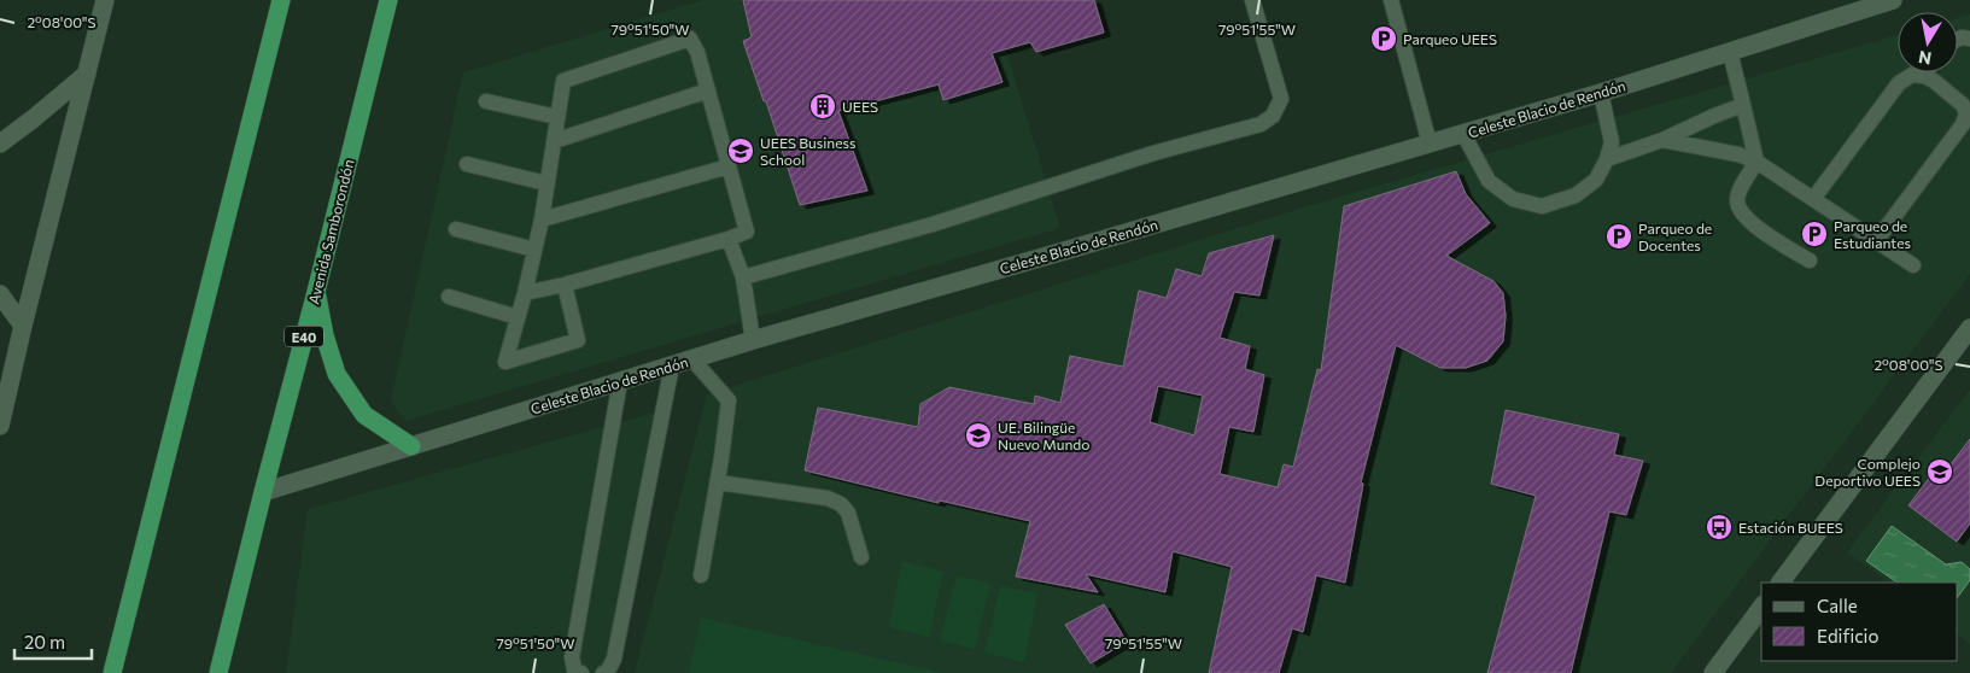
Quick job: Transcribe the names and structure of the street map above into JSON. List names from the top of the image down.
{
  "streets": {
    "highway": ["Avenida Samborondón", "E40"],
    "street": ["Celeste Blacio de Rendón"]
  },
  "crossings": [
    ["Celeste Blacio de Rendón", "Avenida Samborondón"]
  ],
  "places": {
    "parking": ["Parqueo UEES", "Parqueo de Estudiantes", "Parqueo de Docentes"],
    "building": ["UEES"],
    "school or university": ["UEES Business School", "UE. Bilingüe Nuevo Mundo", "Complejo Deportivo UEES"],
    "bus stop": ["Estación BUEES"]
  },
  "legend": ["Calle", "Edificio"],
  "scale_bar": "20 m",
  "north": "bottom",
  "coordinates": ["2°08'00\"S", "79°51'50\"W", "79°51'55\"W"]
}
